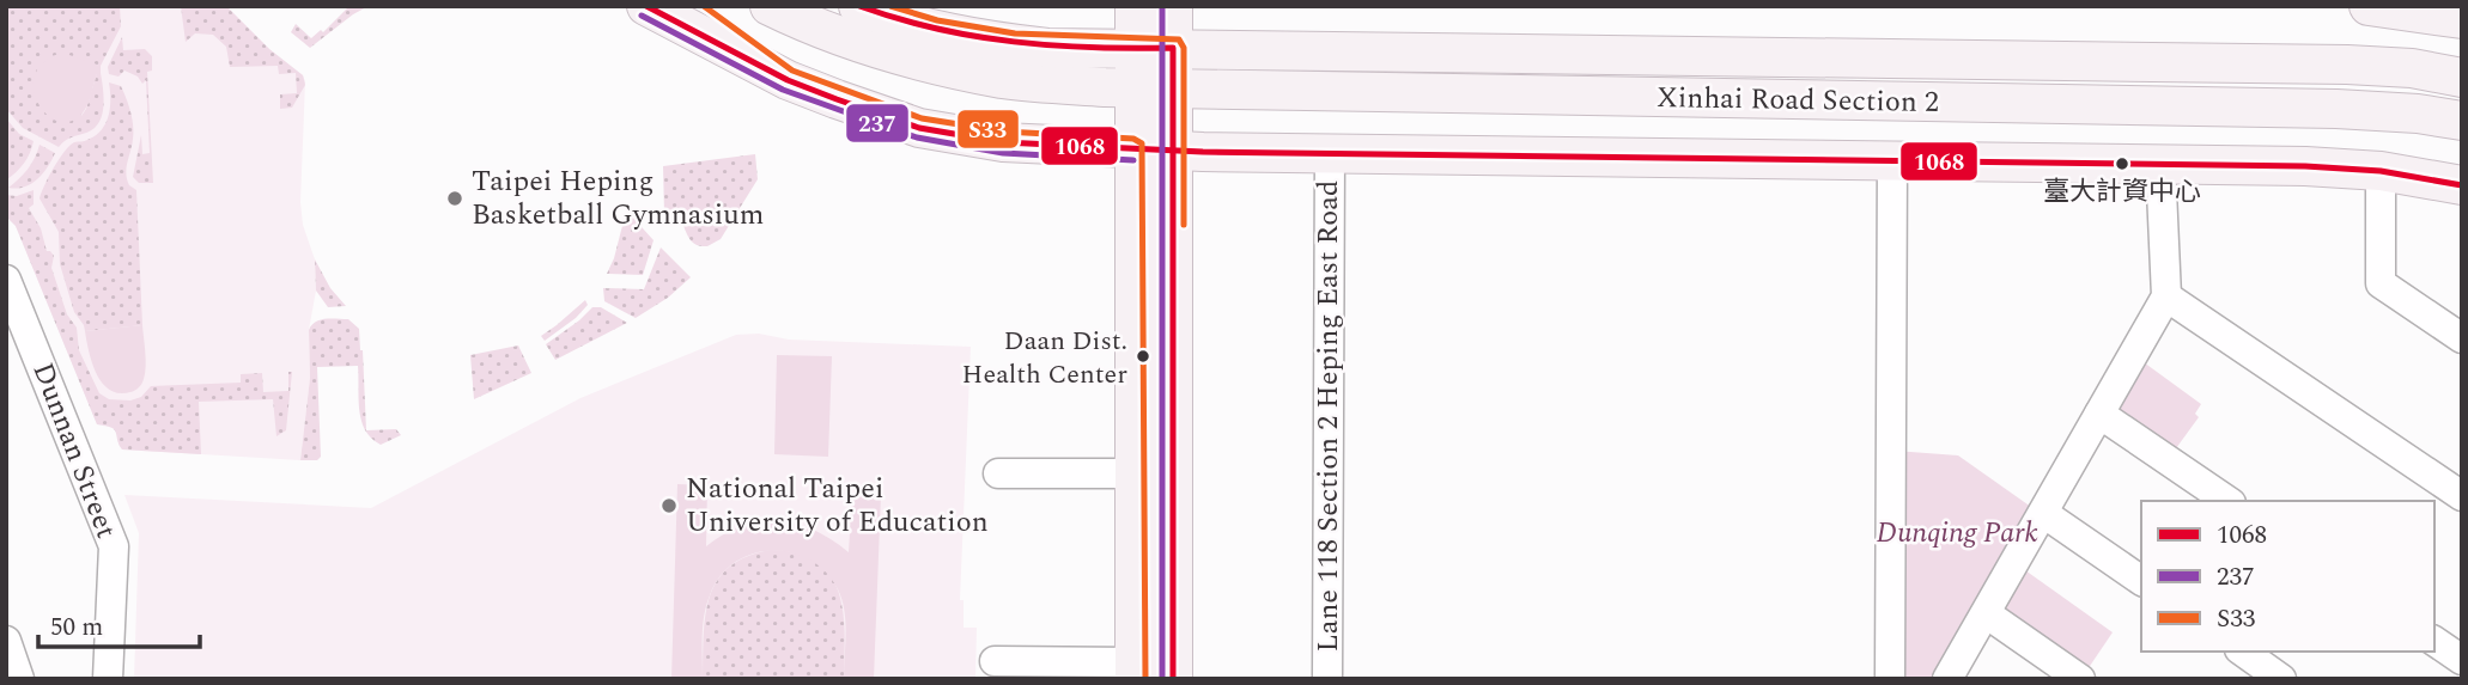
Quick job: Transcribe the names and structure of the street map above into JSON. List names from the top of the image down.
{
  "streets": {
    "main road": ["Xinhai Road Section 2"],
    "street": ["Lane 118 Section 2 Heping East Road", "Dunnan Street"]
  },
  "crossings": [
    ["Xinhai Road Section 2", "Lane 118 Section 2 Heping East Road"]
  ],
  "parks": ["Dunqing Park"],
  "places": [
    "臺大計資中心",
    "Taipei Heping Basketball Gymnasium",
    "Daan Dist. Health Center",
    "National Taipei University of Education"
  ],
  "lines": ["transit line 1068", "transit line 237", "transit line S33"],
  "legend": ["1068", "237", "S33"],
  "scale_bar": "50 m"
}
